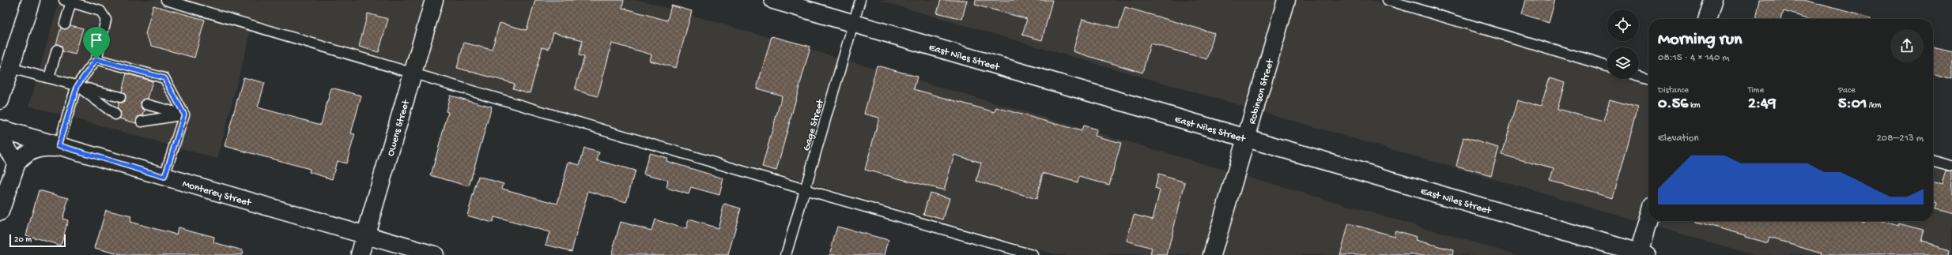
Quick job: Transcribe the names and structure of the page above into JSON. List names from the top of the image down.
{
  "streets": {
    "main road": [
      "East Niles Street",
      "Robinson Street",
      "Owens Street",
      "Monterey Street"
    ],
    "lane": ["Gage Street"]
  },
  "crossings": [
    ["East Niles Street", "Robinson Street"],
    ["East Niles Street", "Gage Street"],
    ["Owens Street", "Monterey Street"]
  ],
  "scale_bar": "20 m",
  "page": {
    "heading": ["Morning run", "08:15 · 4 × 140 m"],
    "stats": [
      ["Distance", "0.56 km"],
      ["Time", "2:49"],
      ["Pace", "5:01 /km"]
    ],
    "chart": ["Elevation", "208–213 m"],
    "scale": "20 m"
  }
}
